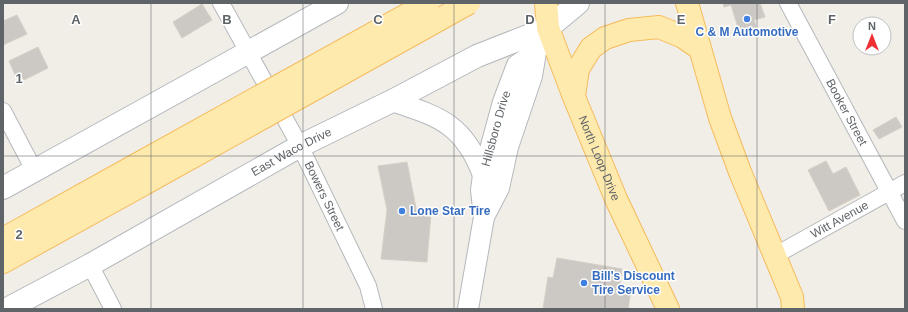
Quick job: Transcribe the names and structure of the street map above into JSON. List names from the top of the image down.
{
  "streets": {
    "main road": ["East Waco Drive", "North Loop Drive"],
    "street": [
      "Booker Street",
      "Hillsboro Drive",
      "Bowers Street",
      "Witt Avenue"
    ]
  },
  "crossings": [
    ["Booker Street", "Witt Avenue"],
    ["Hillsboro Drive", "East Waco Drive"],
    ["Hillsboro Drive", "North Loop Drive"],
    ["East Waco Drive", "North Loop Drive"],
    ["East Waco Drive", "Bowers Street"]
  ],
  "places": ["C & M Automotive", "Lone Star Tire", "Bill's Discount Tire Service"],
  "north": "top",
  "grid": {
    "columns": [
      "A",
      "B",
      "C",
      "D",
      "E",
      "F"
    ],
    "rows": ["1", "2"]
  }
}
